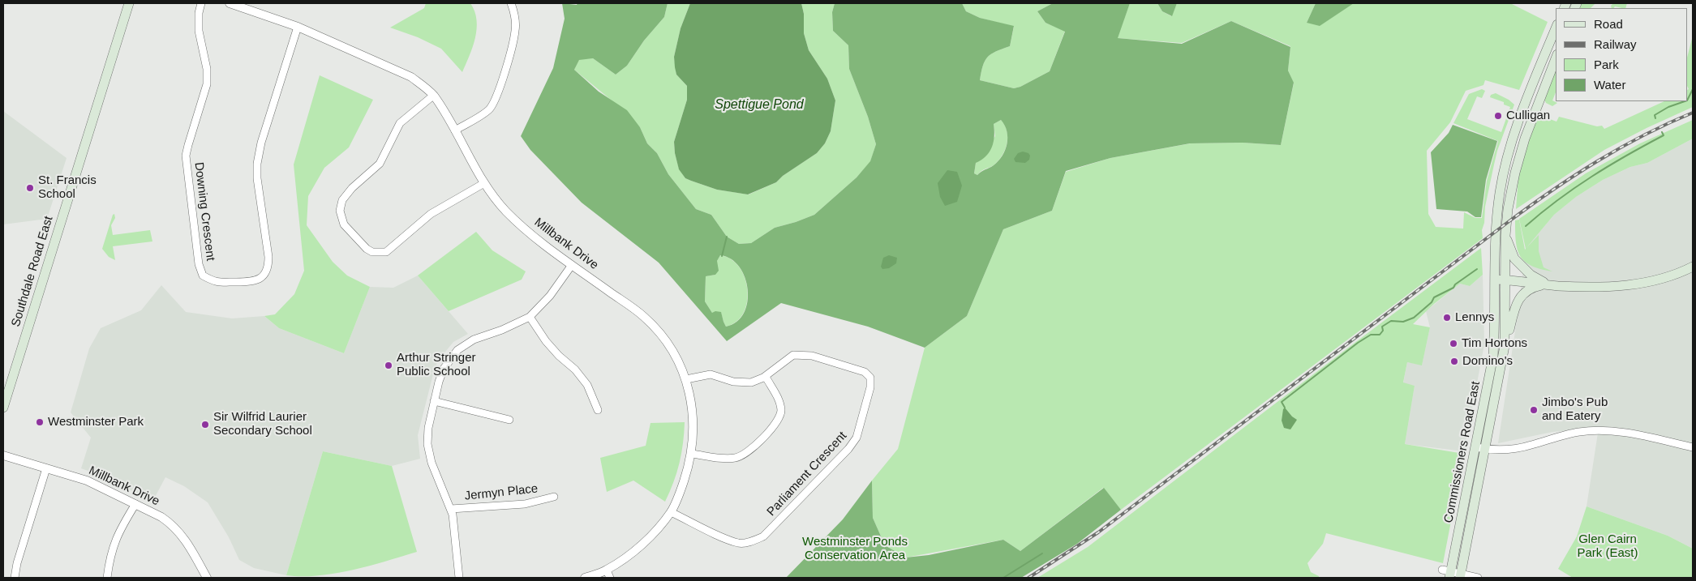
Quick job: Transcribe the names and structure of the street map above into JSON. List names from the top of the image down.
{
  "streets": {
    "main road": ["Southdale Road East", "Commissioners Road East"],
    "street": [
      "Downing Crescent",
      "Millbank Drive",
      "Parliament Crescent",
      "Jermyn Place"
    ]
  },
  "crossings": [
    ["Downing Crescent", "Millbank Drive"],
    ["Millbank Drive", "Parliament Crescent"]
  ],
  "water": ["Spettigue Pond"],
  "parks": ["Glen Cairn Park (East)", "Westminster Ponds Conservation Area"],
  "places": [
    "Culligan",
    "St. Francis School",
    "Lennys",
    "Tim Hortons",
    "Domino's",
    "Arthur Stringer Public School",
    "Jimbo's Pub and Eatery",
    "Westminster Park",
    "Sir Wilfrid Laurier Secondary School"
  ],
  "legend": [
    "Road",
    "Railway",
    "Park",
    "Water"
  ]
}
